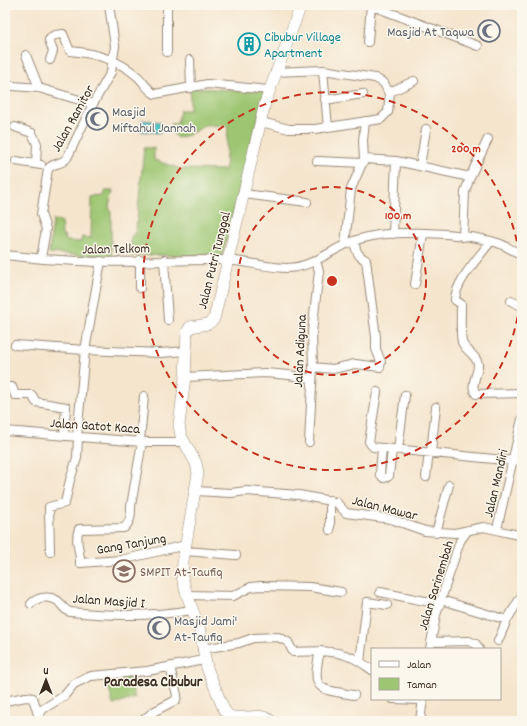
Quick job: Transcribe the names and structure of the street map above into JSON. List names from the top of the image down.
{
  "streets": {
    "street": [
      "Jalan Ramitor",
      "Jalan Telkom",
      "Jalan Putri Tunggal",
      "Jalan Adiguna",
      "Jalan Gatot Kaca",
      "Jalan Mandiri",
      "Jalan Mawar",
      "Gang Tanjung",
      "Jalan Sarinembah",
      "Jalan Masjid I"
    ]
  },
  "crossings": [
    ["Jalan Ramitor", "Jalan Telkom"],
    ["Jalan Telkom", "Jalan Putri Tunggal"],
    ["Jalan Telkom", "Jalan Adiguna"],
    ["Jalan Putri Tunggal", "Jalan Gatot Kaca"],
    ["Jalan Putri Tunggal", "Gang Tanjung"],
    ["Jalan Putri Tunggal", "Jalan Masjid I"],
    ["Jalan Gatot Kaca", "Gang Tanjung"],
    ["Jalan Mandiri", "Jalan Mawar"],
    ["Jalan Mawar", "Jalan Sarinembah"]
  ],
  "districts": ["Paradesa Cibubur"],
  "places": {
    "mosque": ["Masjid At Taqwa", "Masjid Miftahul Jannah", "Masjid Jami' At-Taufiq"],
    "building": ["Cibubur Village Apartment"],
    "school or university": ["SMPIT At-Taufiq"]
  },
  "legend": ["Jalan", "Taman"],
  "north": "top",
  "rings": ["200 m", "100 m"]
}
